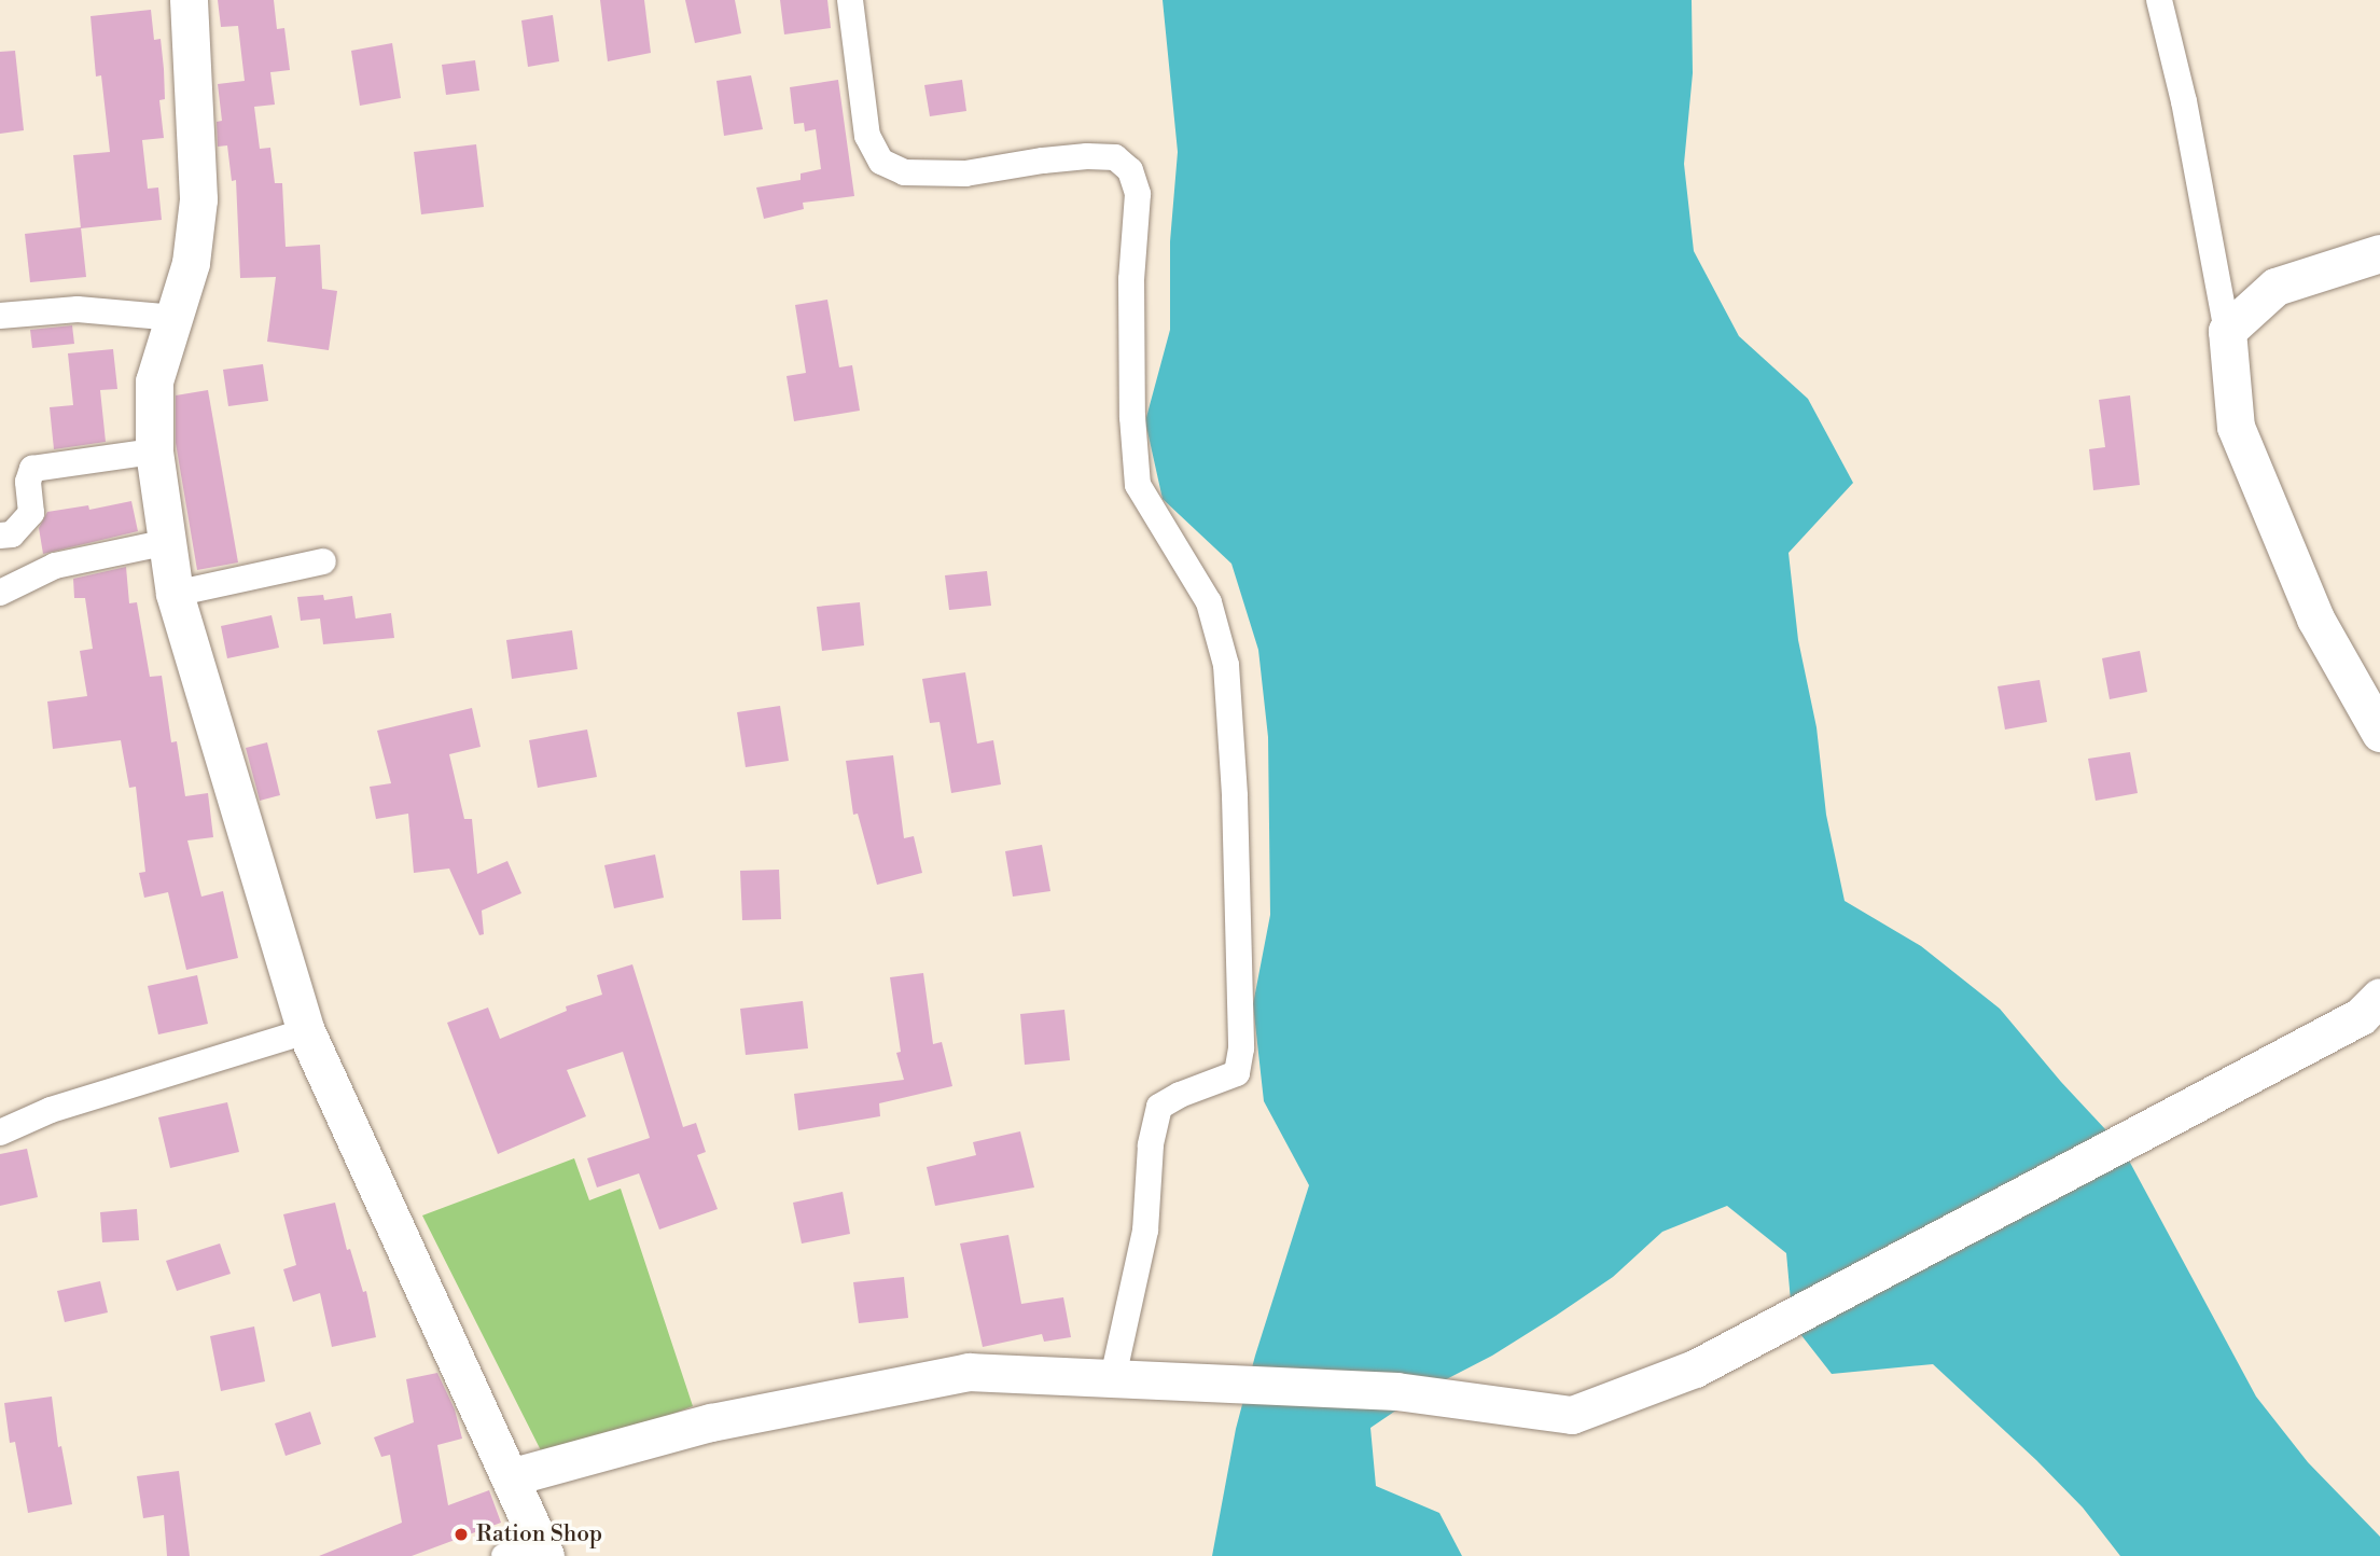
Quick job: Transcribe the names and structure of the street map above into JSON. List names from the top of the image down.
{
  "places": ["Ration Shop"]
}
